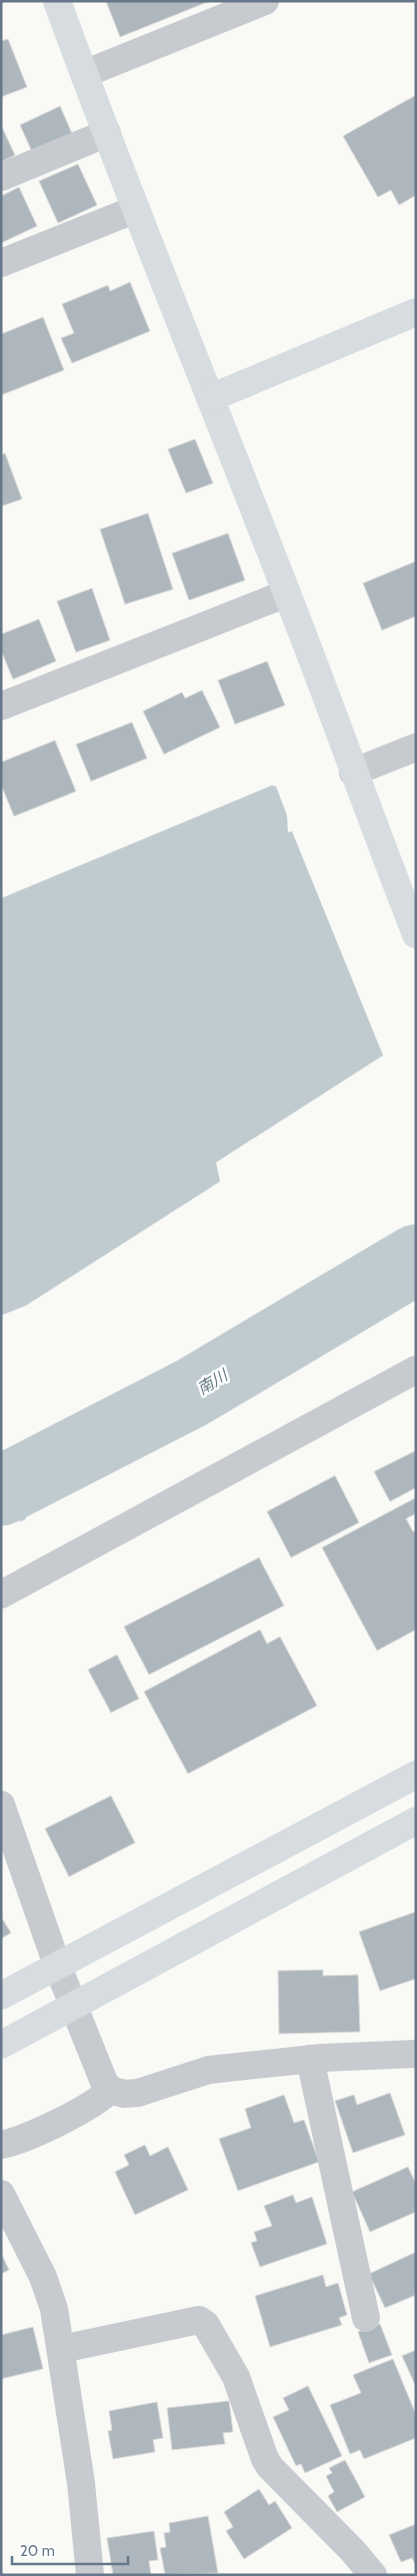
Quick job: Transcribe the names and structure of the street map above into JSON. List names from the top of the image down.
{
  "water": ["南川"],
  "scale_bar": "20 m"
}
